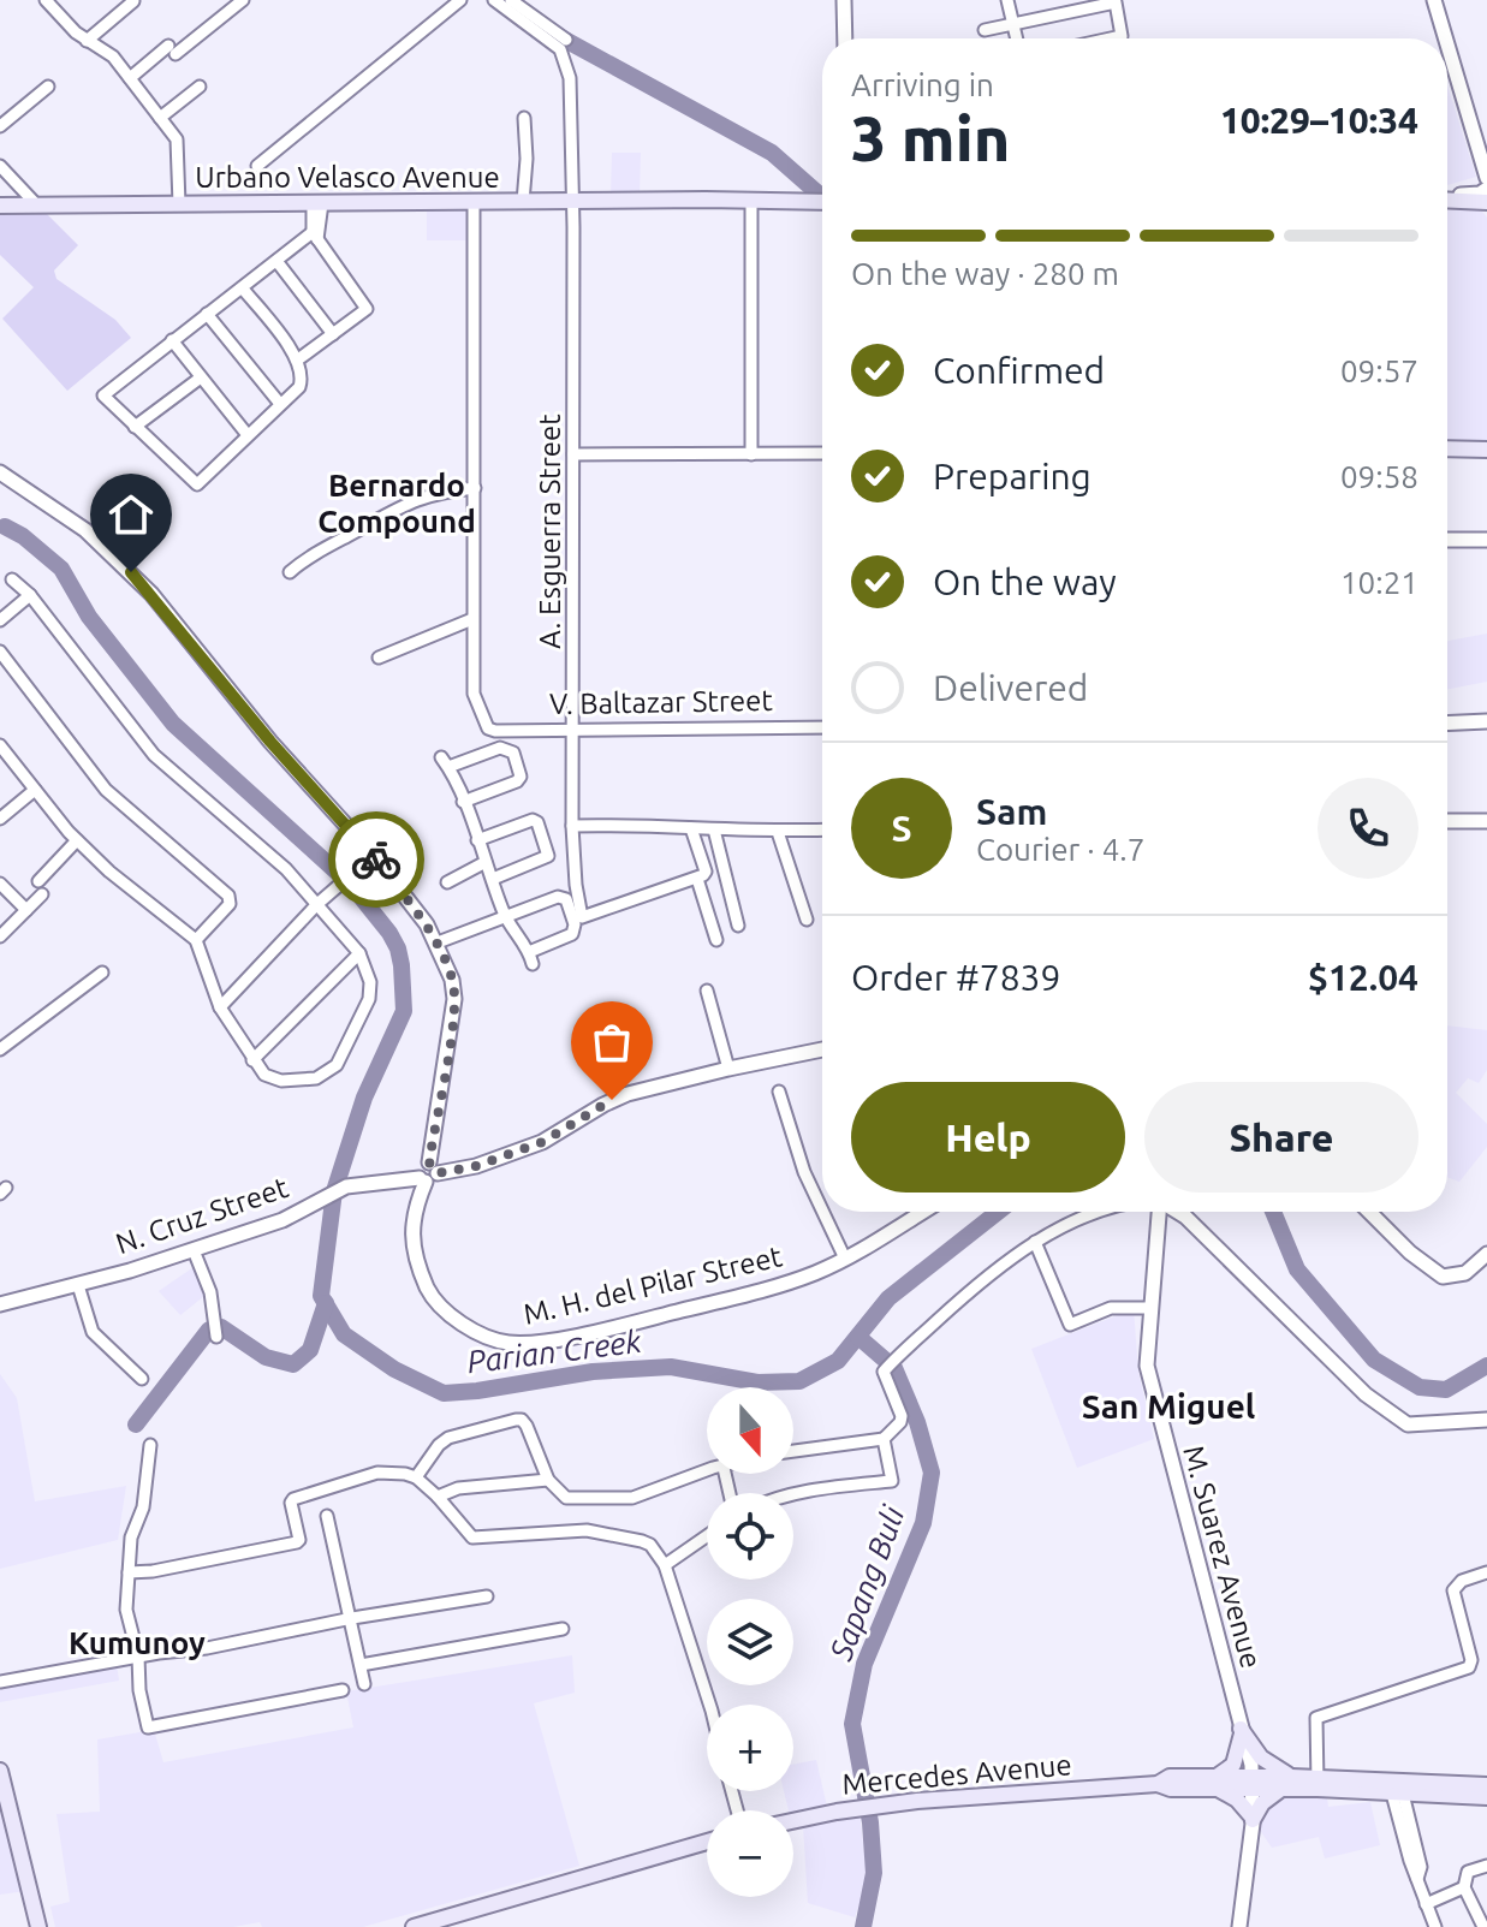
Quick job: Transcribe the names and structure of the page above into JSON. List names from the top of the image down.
{
  "streets": {
    "main road": ["Urbano Velasco Avenue", "Mercedes Avenue"],
    "street": [
      "A. Esguerra Street",
      "V. Baltazar Street",
      "N. Cruz Street",
      "M. H. del Pilar Street",
      "M. Suarez Avenue"
    ]
  },
  "crossings": [
    ["Urbano Velasco Avenue", "A. Esguerra Street"],
    ["A. Esguerra Street", "V. Baltazar Street"],
    ["N. Cruz Street", "M. H. del Pilar Street"],
    ["M. Suarez Avenue", "Mercedes Avenue"]
  ],
  "districts": ["Bernardo Compound", "San Miguel", "Kumunoy"],
  "water": ["Parian Creek", "Sapang Buli"],
  "north": "bottom",
  "page": {
    "heading": ["3 min", "Arriving in", "10:29–10:34"],
    "panel": [
      "Sam",
      "Courier · 4.7",
      "Order #7839",
      "$12.04"
    ],
    "bar": "On the way · 280 m",
    "list": [
      ["Confirmed", "09:57"],
      ["Preparing", "09:58"],
      ["On the way", "10:21"],
      "Delivered"
    ],
    "round": "S",
    "buttons": ["Help", "Share"],
    "map_buttons": ["+", "−"]
  }
}
